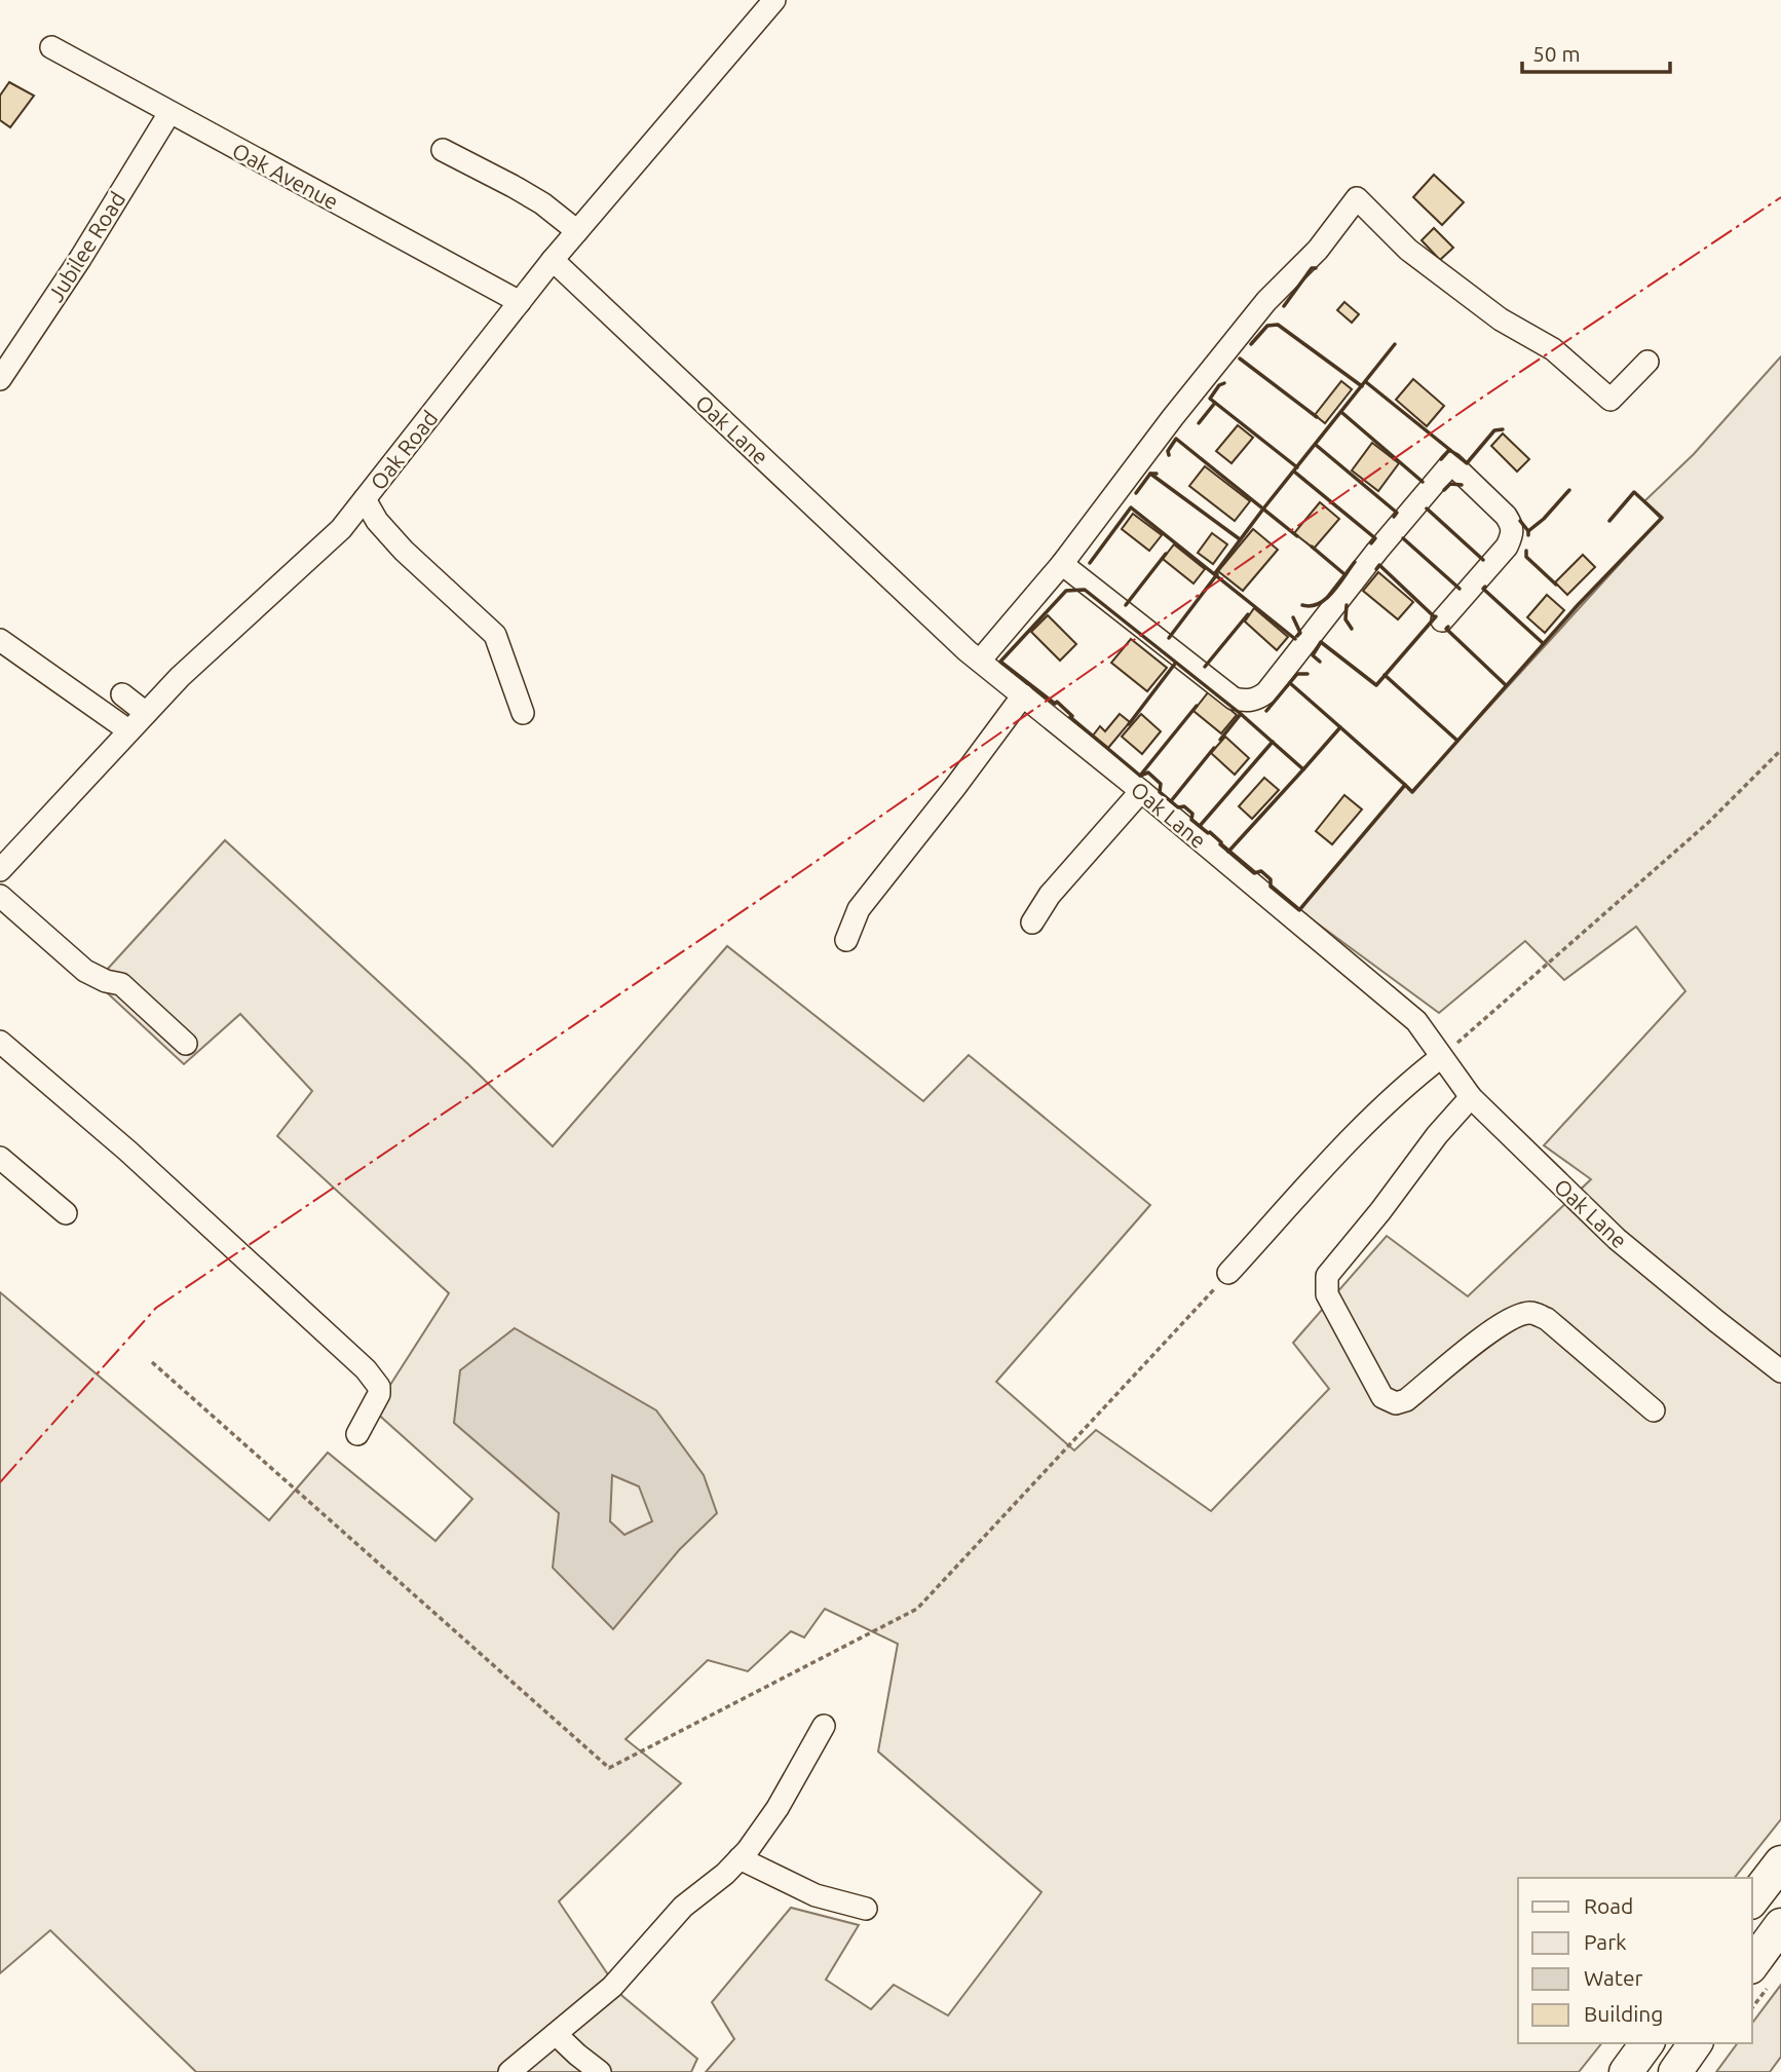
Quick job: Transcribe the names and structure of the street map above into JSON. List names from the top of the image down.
{
  "streets": {
    "street": [
      "Oak Avenue",
      "Jubilee Road",
      "Oak Lane",
      "Oak Road"
    ]
  },
  "crossings": [
    ["Oak Avenue", "Jubilee Road"],
    ["Oak Avenue", "Oak Road"],
    ["Oak Lane", "Oak Road"]
  ],
  "legend": [
    "Road",
    "Park",
    "Water",
    "Building"
  ],
  "scale_bar": "50 m"
}
